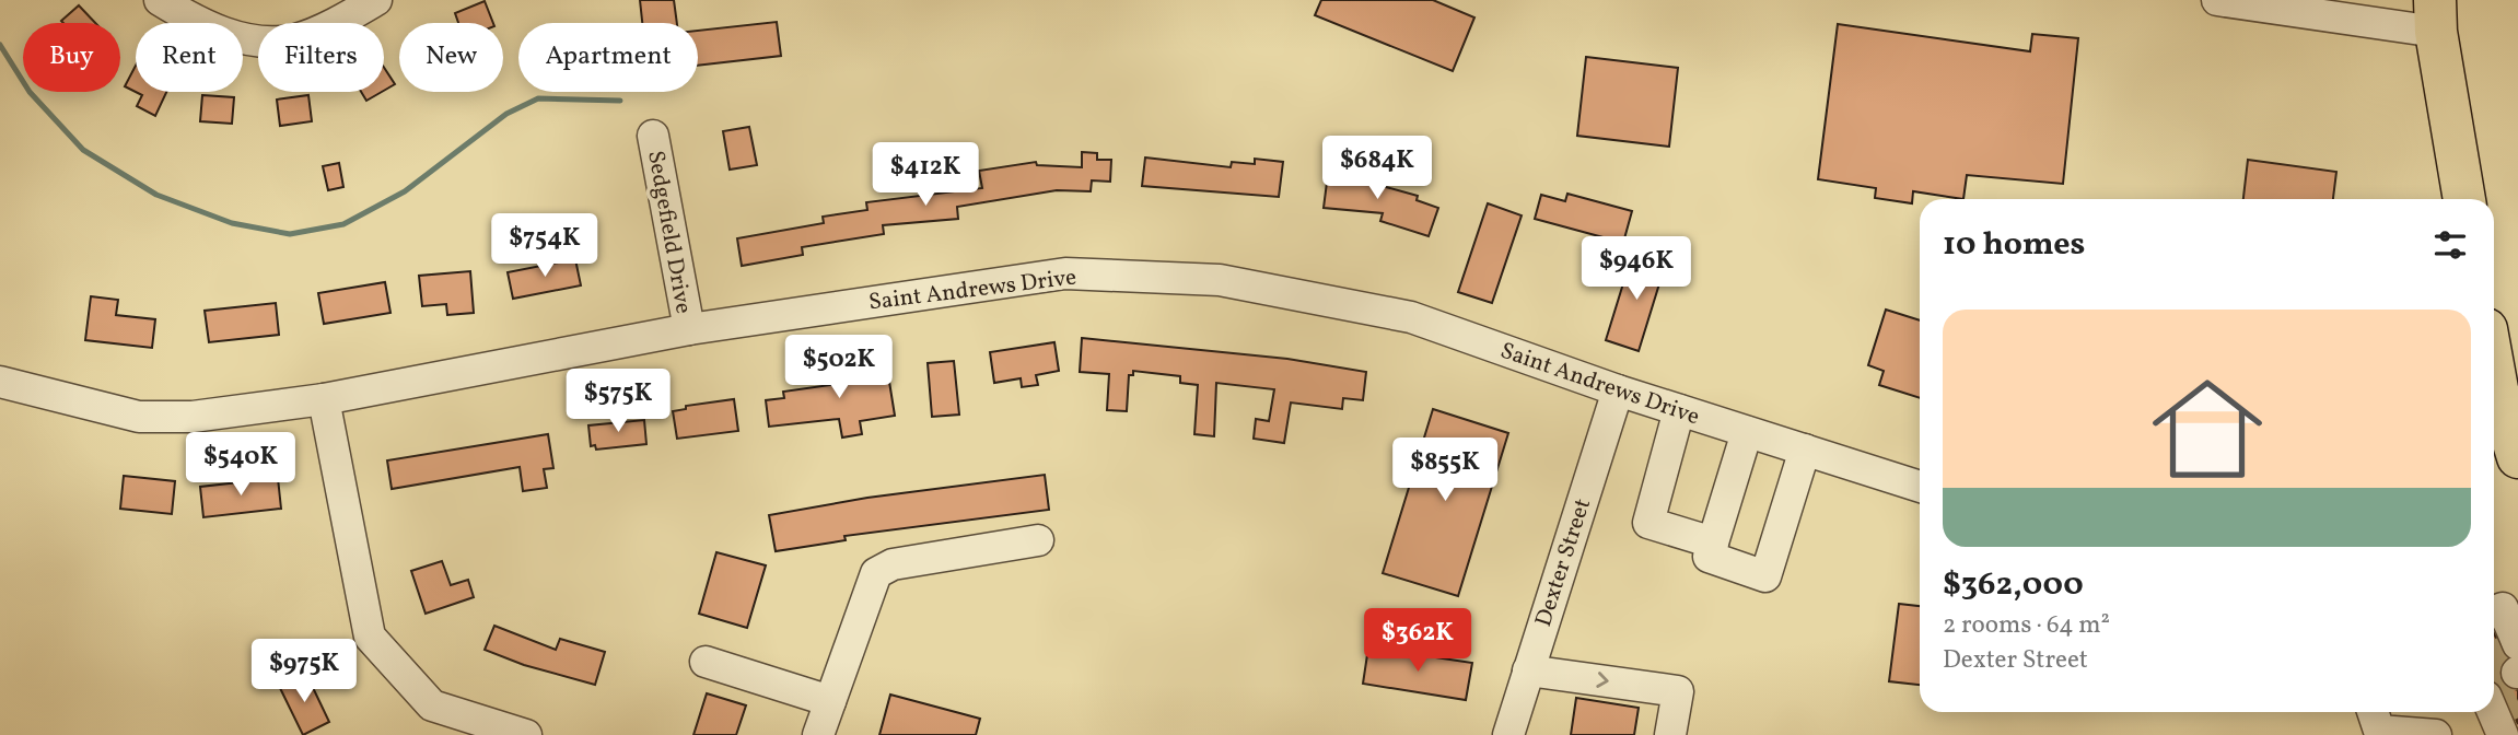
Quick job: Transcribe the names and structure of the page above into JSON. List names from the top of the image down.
{
  "streets": {
    "street": ["Sedgefield Drive", "Saint Andrews Drive", "Dexter Street"]
  },
  "crossings": [
    ["Sedgefield Drive", "Saint Andrews Drive"],
    ["Saint Andrews Drive", "Dexter Street"]
  ],
  "page": {
    "chip": [
      "Buy",
      "Rent",
      "Filters",
      "New",
      "Apartment"
    ],
    "price": [
      "$684K",
      "$412K",
      "$754K",
      "$946K",
      "$502K",
      "$575K",
      "$540K",
      "$855K",
      "$362K",
      "$975K"
    ],
    "heading": "10 homes",
    "list": [
      {
        "name": "$362,000",
        "note": "2 rooms · 64 m² · Dexter Street"
      }
    ]
  }
}
